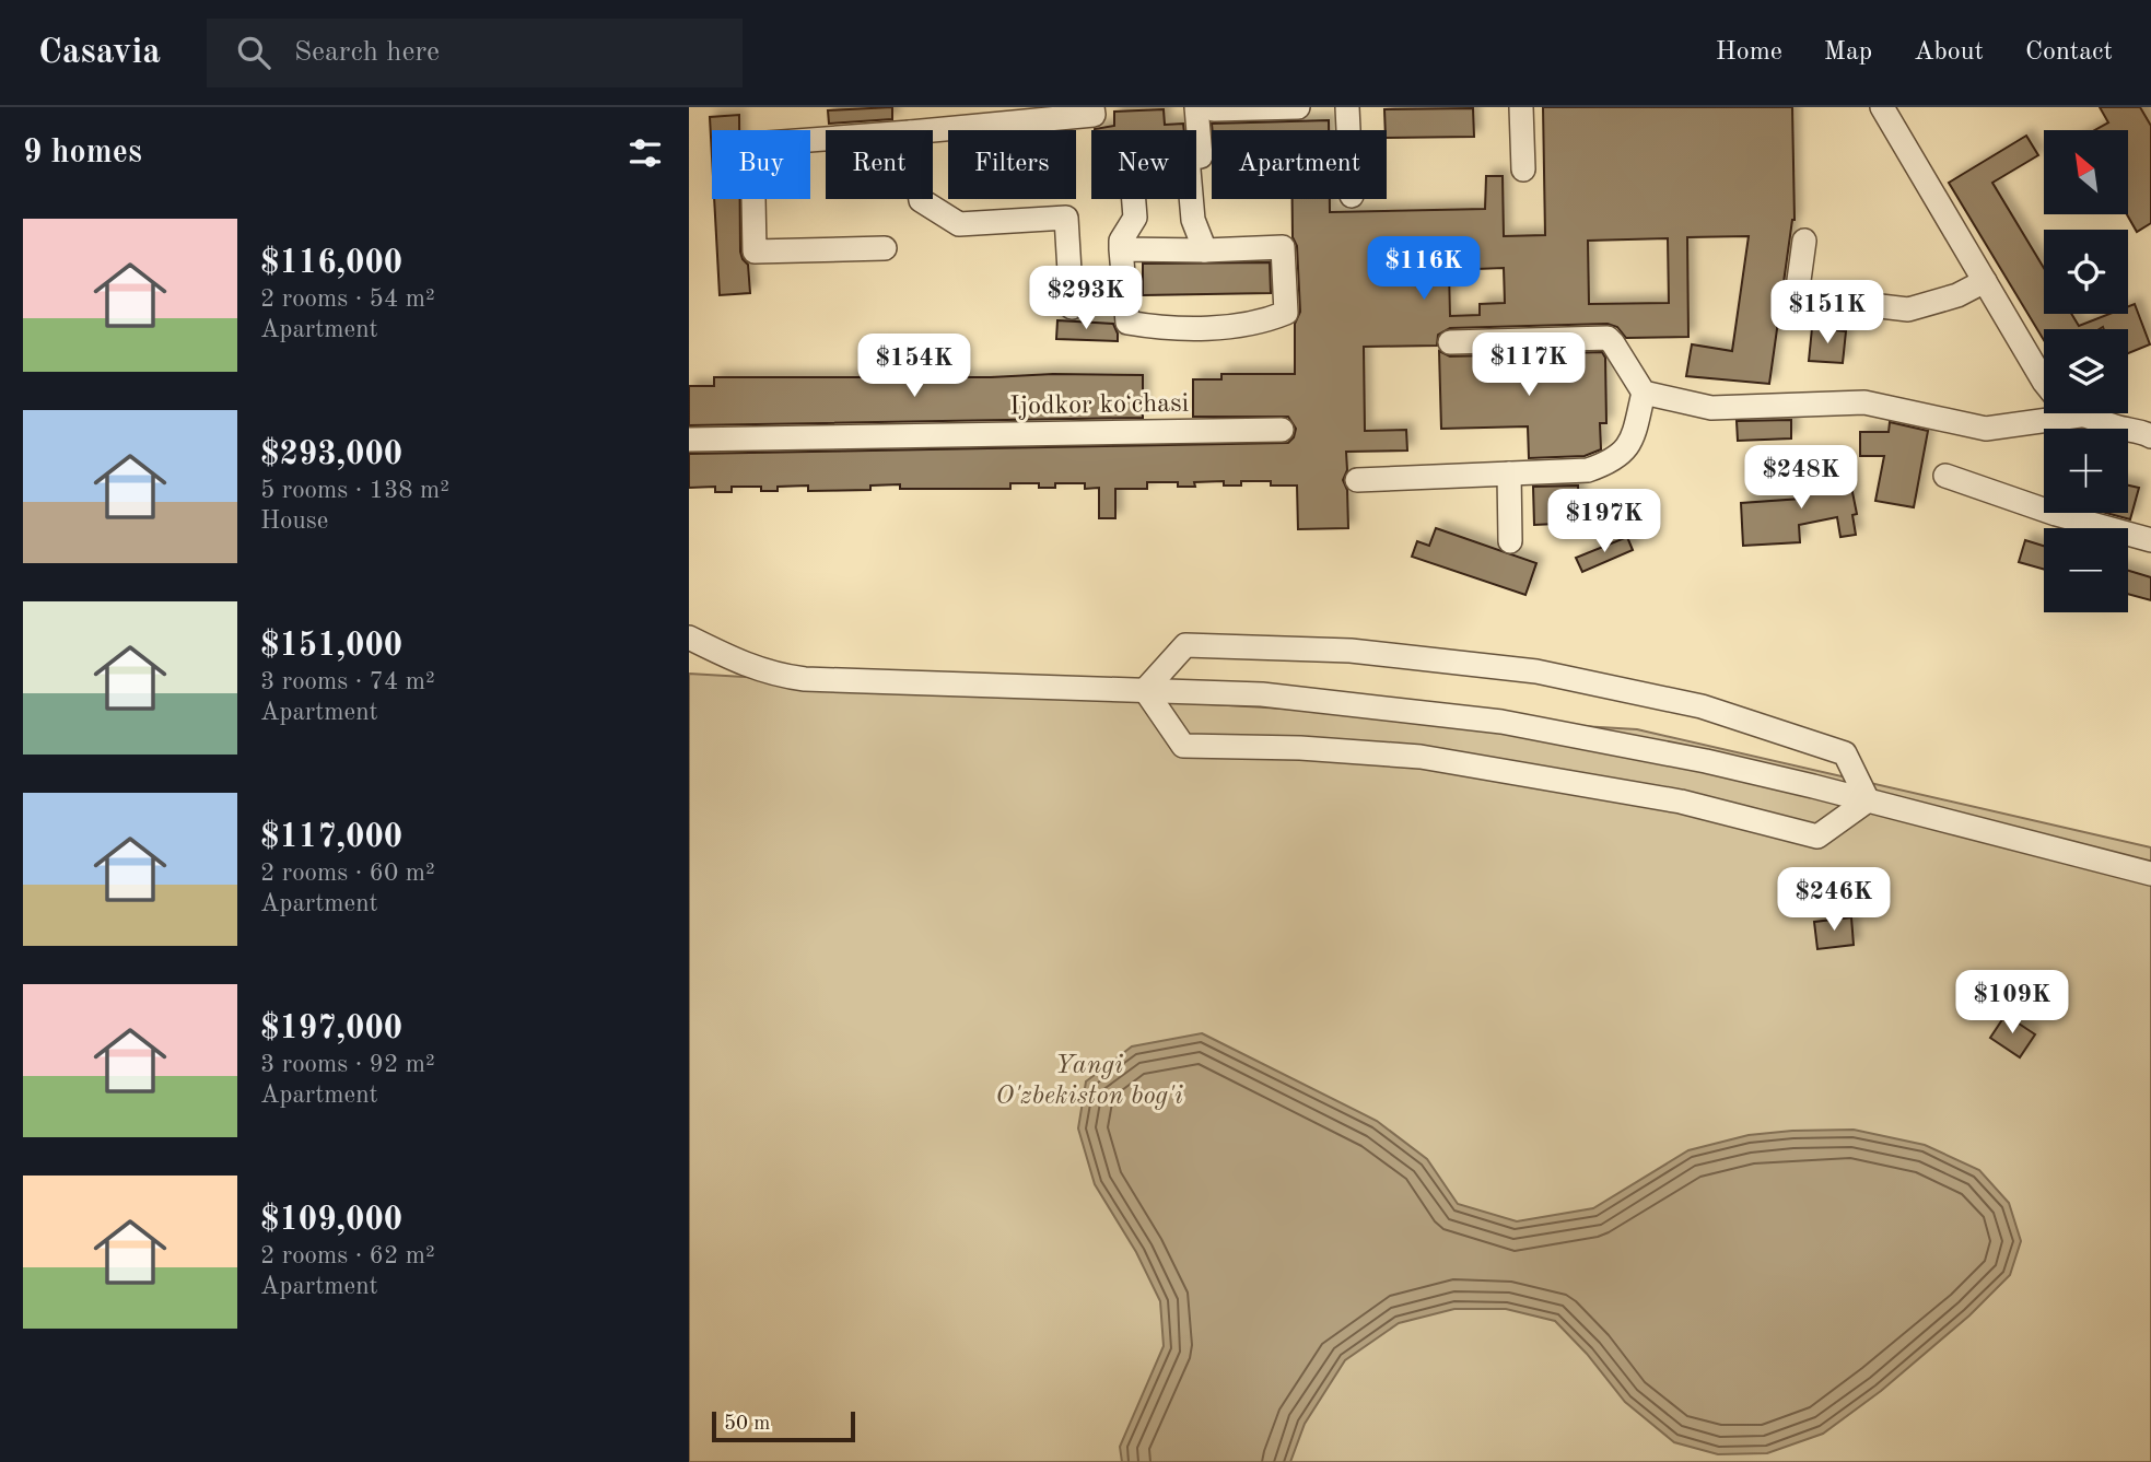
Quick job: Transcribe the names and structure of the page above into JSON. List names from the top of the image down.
{
  "streets": {
    "lane": ["Ijodkor koʻchasi"]
  },
  "parks": ["Yangi O'zbekiston bog'i"],
  "scale_bar": "50 m",
  "north": "top left",
  "page": {
    "header": "Casavia",
    "search": "Search here",
    "nav": [
      "Home",
      "Map",
      "About",
      "Contact"
    ],
    "heading": "9 homes",
    "map_buttons": ["+", "−"],
    "chip": [
      "Buy",
      "Rent",
      "Filters",
      "New",
      "Apartment"
    ],
    "list": [
      {
        "name": "$116,000",
        "note": "2 rooms · 54 m² · Apartment"
      },
      {
        "name": "$293,000",
        "note": "5 rooms · 138 m² · House"
      },
      {
        "name": "$151,000",
        "note": "3 rooms · 74 m² · Apartment"
      },
      {
        "name": "$117,000",
        "note": "2 rooms · 60 m² · Apartment"
      },
      {
        "name": "$197,000",
        "note": "3 rooms · 92 m² · Apartment"
      },
      {
        "name": "$109,000",
        "note": "2 rooms · 62 m² · Apartment"
      }
    ],
    "price": [
      "$116K",
      "$293K",
      "$151K",
      "$117K",
      "$154K",
      "$248K",
      "$197K",
      "$246K",
      "$109K"
    ],
    "scale": "50 m"
  }
}
